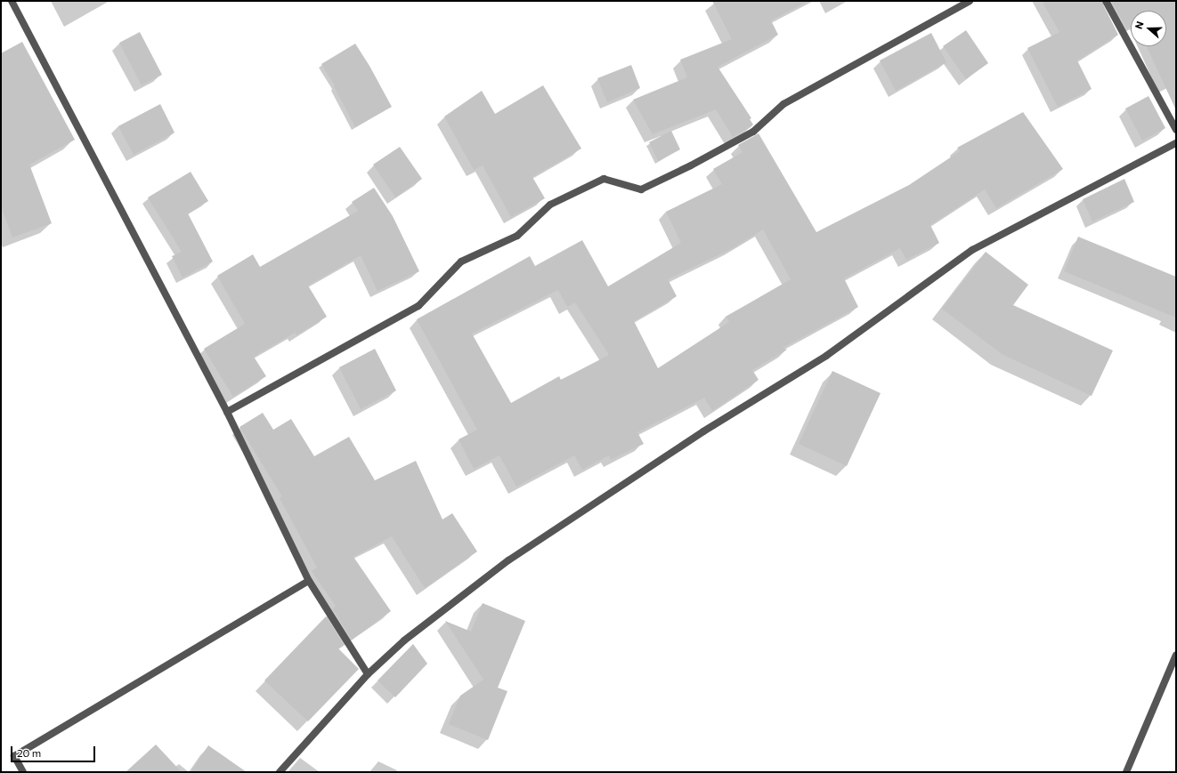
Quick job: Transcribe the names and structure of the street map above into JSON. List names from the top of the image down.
{
  "scale_bar": "20 m",
  "north": "left"
}
